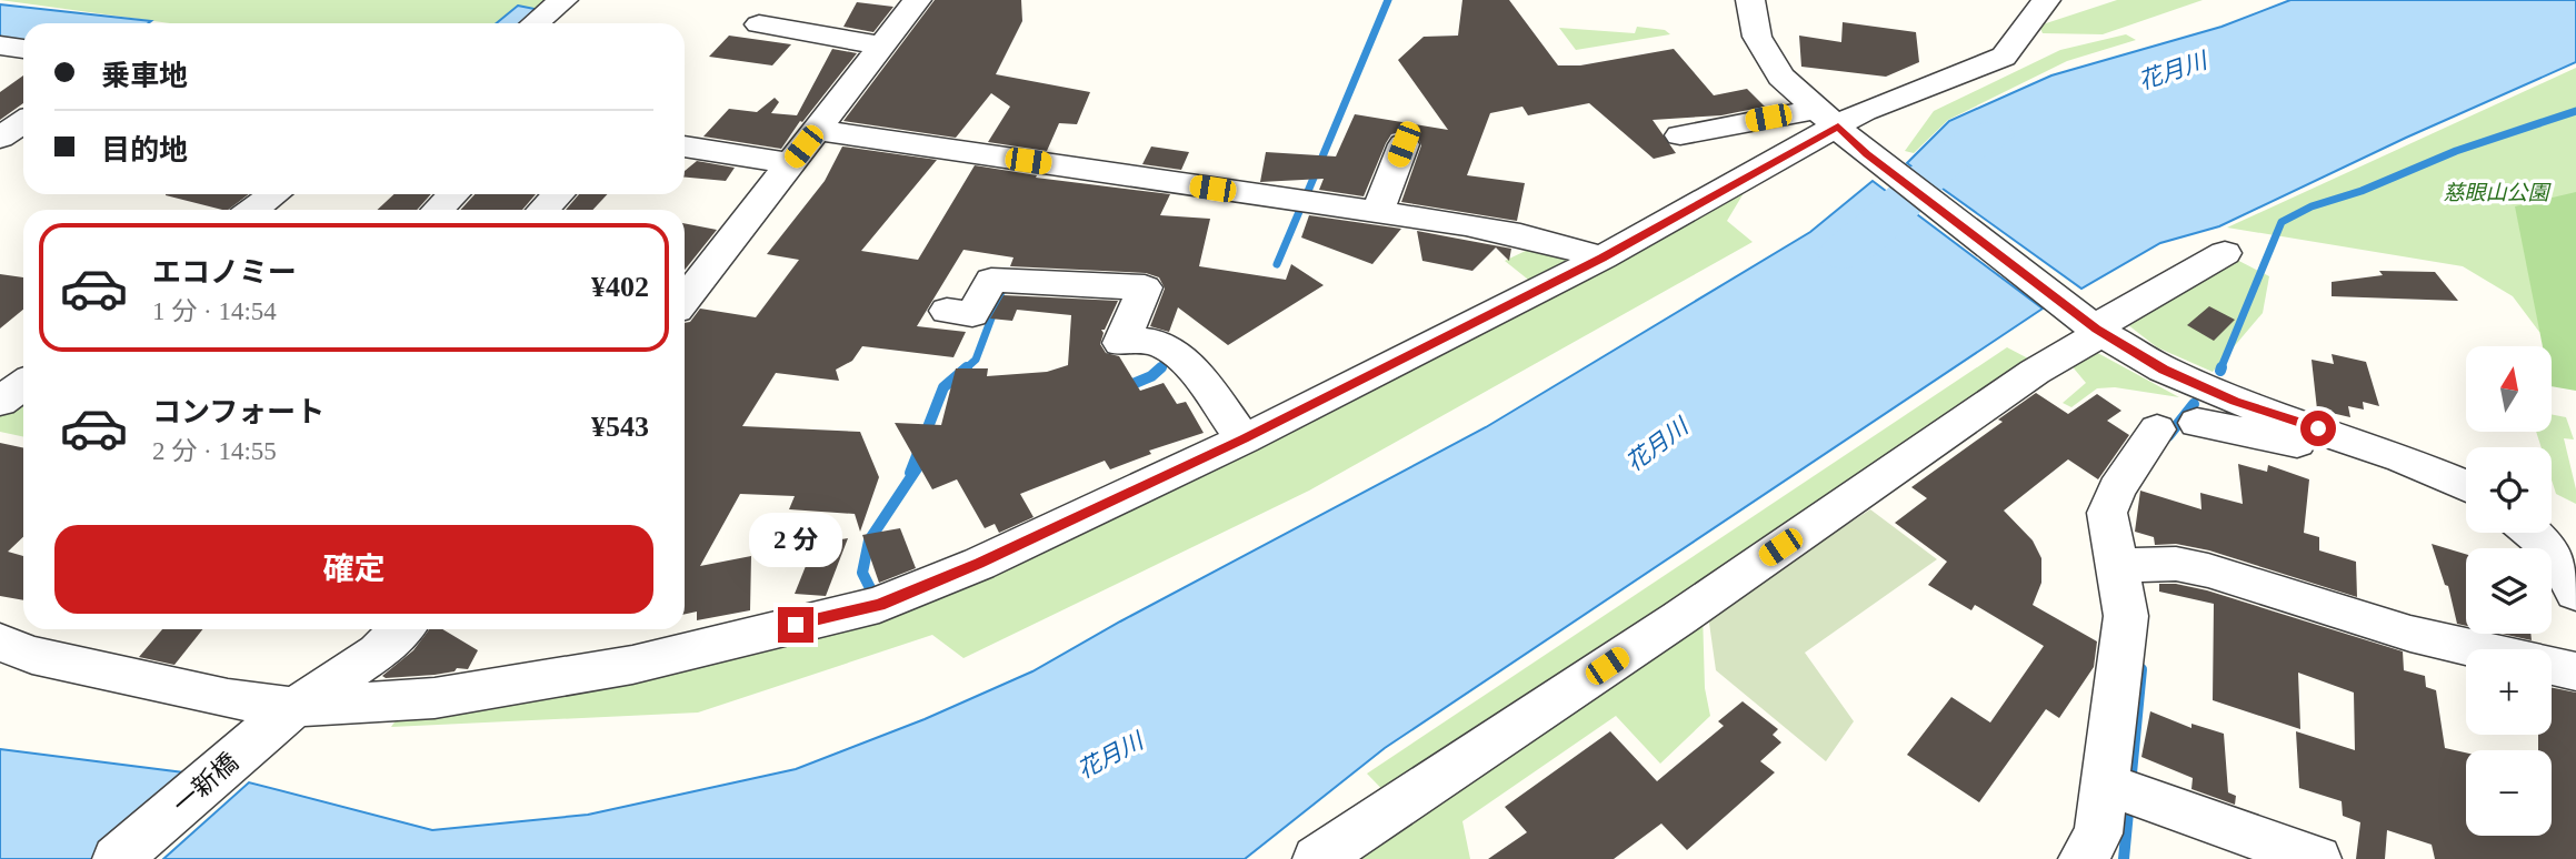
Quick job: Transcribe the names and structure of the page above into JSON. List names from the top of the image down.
{
  "streets": {
    "street": ["一新橋"]
  },
  "water": ["花月川"],
  "parks": ["慈眼山公園"],
  "north": "top",
  "page": {
    "banner": ["乗車地", "目的地"],
    "list": [
      {
        "name": "エコノミー",
        "note": "1 分 · 14:54",
        "value": "¥402"
      },
      {
        "name": "コンフォート",
        "note": "2 分 · 14:55",
        "value": "¥543"
      }
    ],
    "map_buttons": ["+", "−"],
    "buttons": "確定",
    "bubble": "2 分"
  }
}
